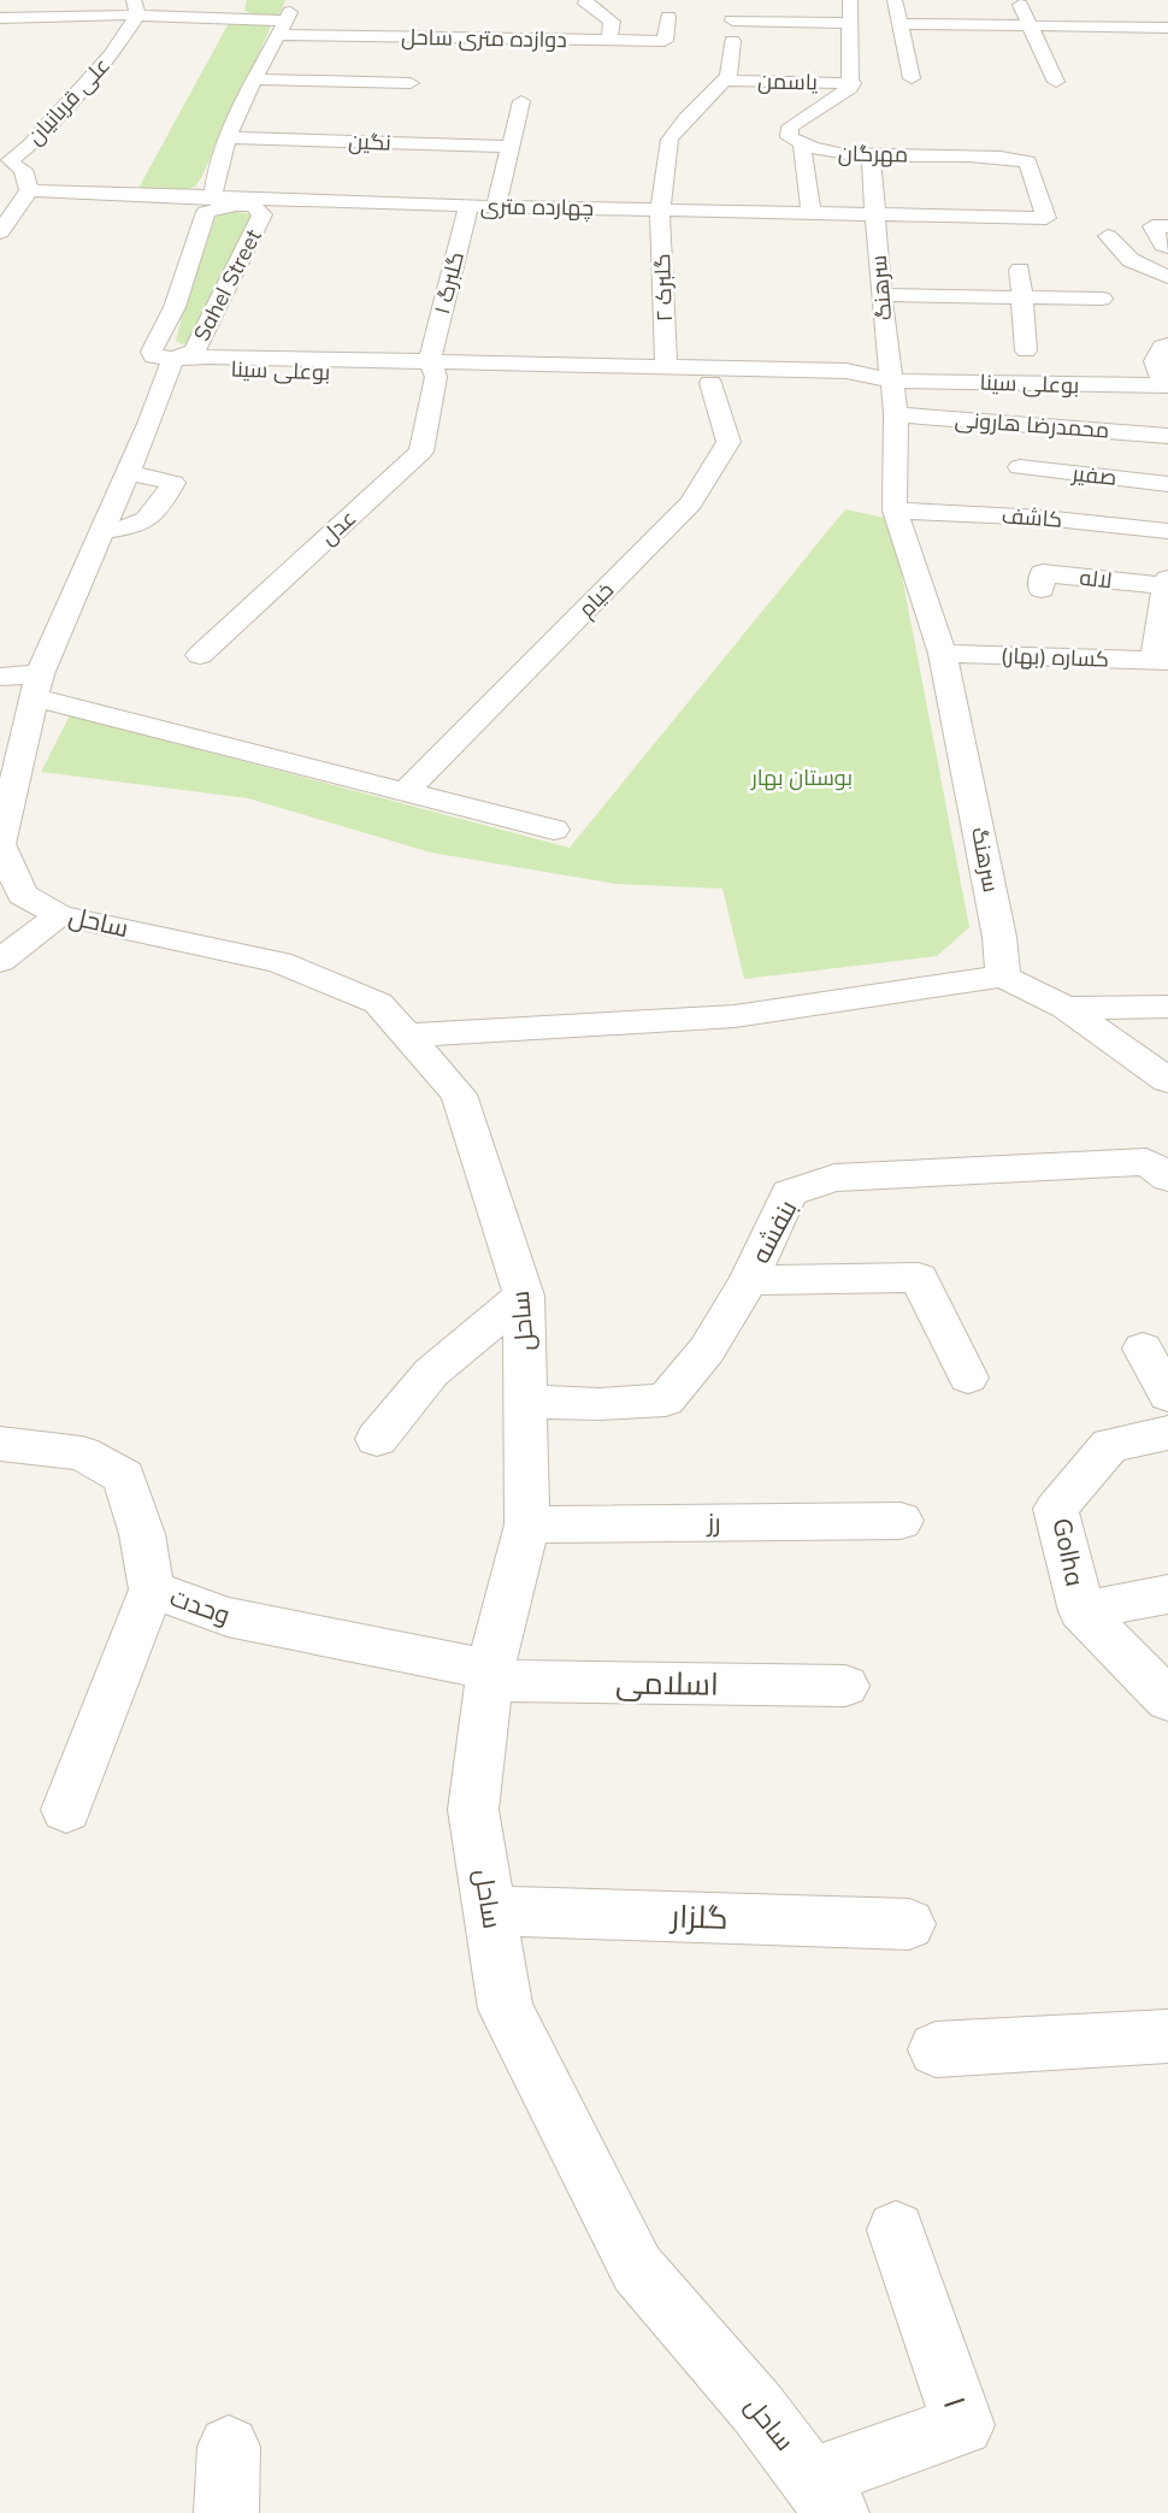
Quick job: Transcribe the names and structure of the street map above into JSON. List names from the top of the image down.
{
  "streets": {
    "street": [
      "دوازده متری ساحل",
      "یاسمن",
      "علی قربانیان",
      "نگین",
      "مهرگان",
      "چهارده متری",
      "گلبرگ ۱",
      "Sahel Street",
      "گلبرک ۲",
      "سرهنگ",
      "بوعلی سینا",
      "محمدرضا هارونی",
      "صفیر",
      "کاشف",
      "عدل",
      "لاله",
      "خیام",
      "کساره (بهار)",
      "ساحل",
      "بنفشه",
      "رز",
      "Golha",
      "وحدت",
      "اسلامی",
      "گلزار",
      "۱"
    ]
  },
  "crossings": [
    ["دوازده متری ساحل", "علی قربانیان"],
    ["یاسمن", "مهرگان"],
    ["یاسمن", "گلبرک ۲"],
    ["علی قربانیان", "چهارده متری"],
    ["مهرگان", "چهارده متری"],
    ["مهرگان", "سرهنگ"],
    ["چهارده متری", "گلبرگ ۱"],
    ["چهارده متری", "Sahel Street"],
    ["چهارده متری", "گلبرک ۲"],
    ["چهارده متری", "سرهنگ"],
    ["گلبرگ ۱", "بوعلی سینا"],
    ["گلبرگ ۱", "عدل"],
    ["Sahel Street", "بوعلی سینا"],
    ["Sahel Street", "ساحل"],
    ["گلبرک ۲", "بوعلی سینا"],
    ["سرهنگ", "بوعلی سینا"],
    ["سرهنگ", "محمدرضا هارونی"],
    ["سرهنگ", "کاشف"],
    ["سرهنگ", "کساره (بهار)"],
    ["بوعلی سینا", "عدل"],
    ["بوعلی سینا", "خیام"],
    ["بوعلی سینا", "ساحل"],
    ["ساحل", "بنفشه"],
    ["ساحل", "رز"],
    ["ساحل", "وحدت"],
    ["ساحل", "اسلامی"],
    ["ساحل", "گلزار"],
    ["ساحل", "۱"],
    ["وحدت", "اسلامی"]
  ],
  "parks": ["بوستان بهار"]
}
